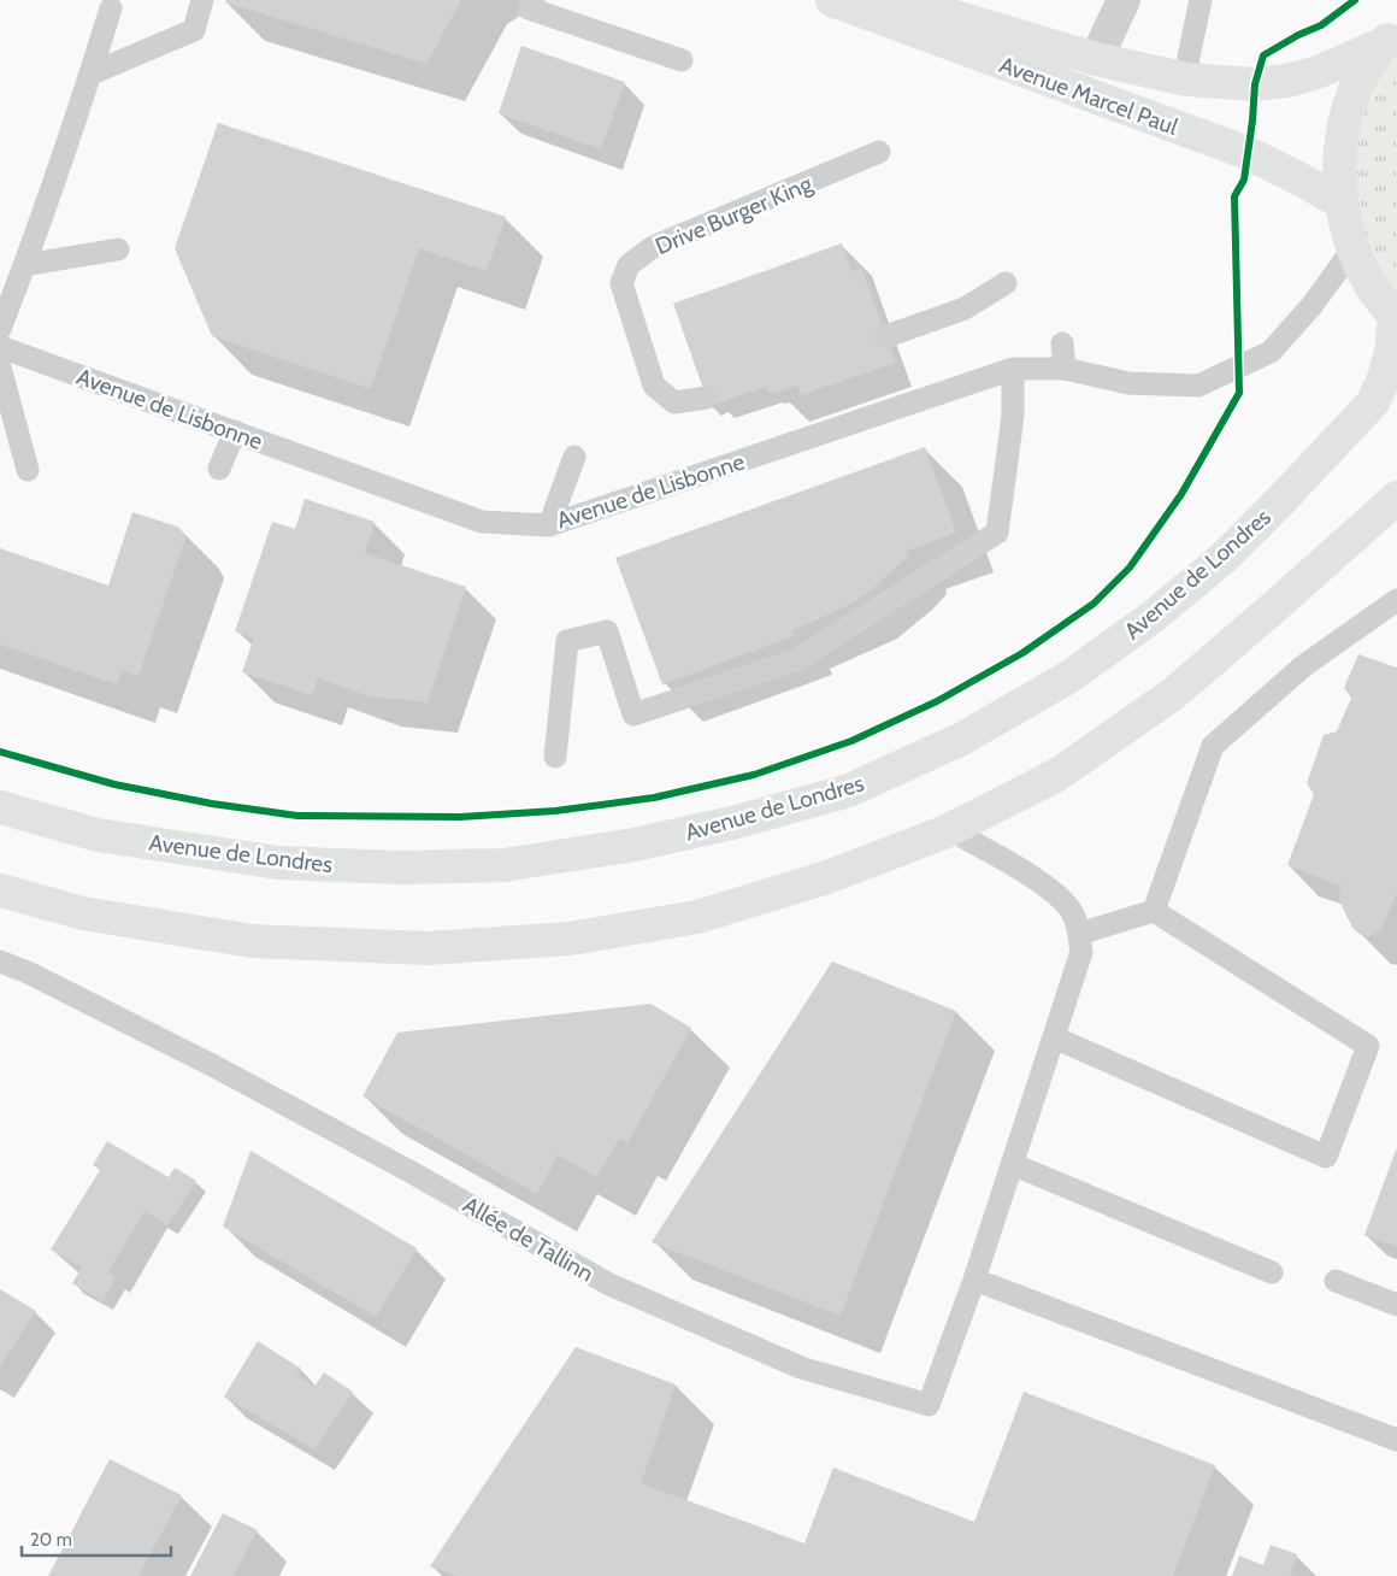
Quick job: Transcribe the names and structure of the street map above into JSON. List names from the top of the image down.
{
  "streets": {
    "main road": ["Avenue Marcel Paul", "Avenue de Londres"],
    "lane": ["Drive Burger King", "Avenue de Lisbonne", "Allée de Tallinn"]
  },
  "scale_bar": "20 m"
}
